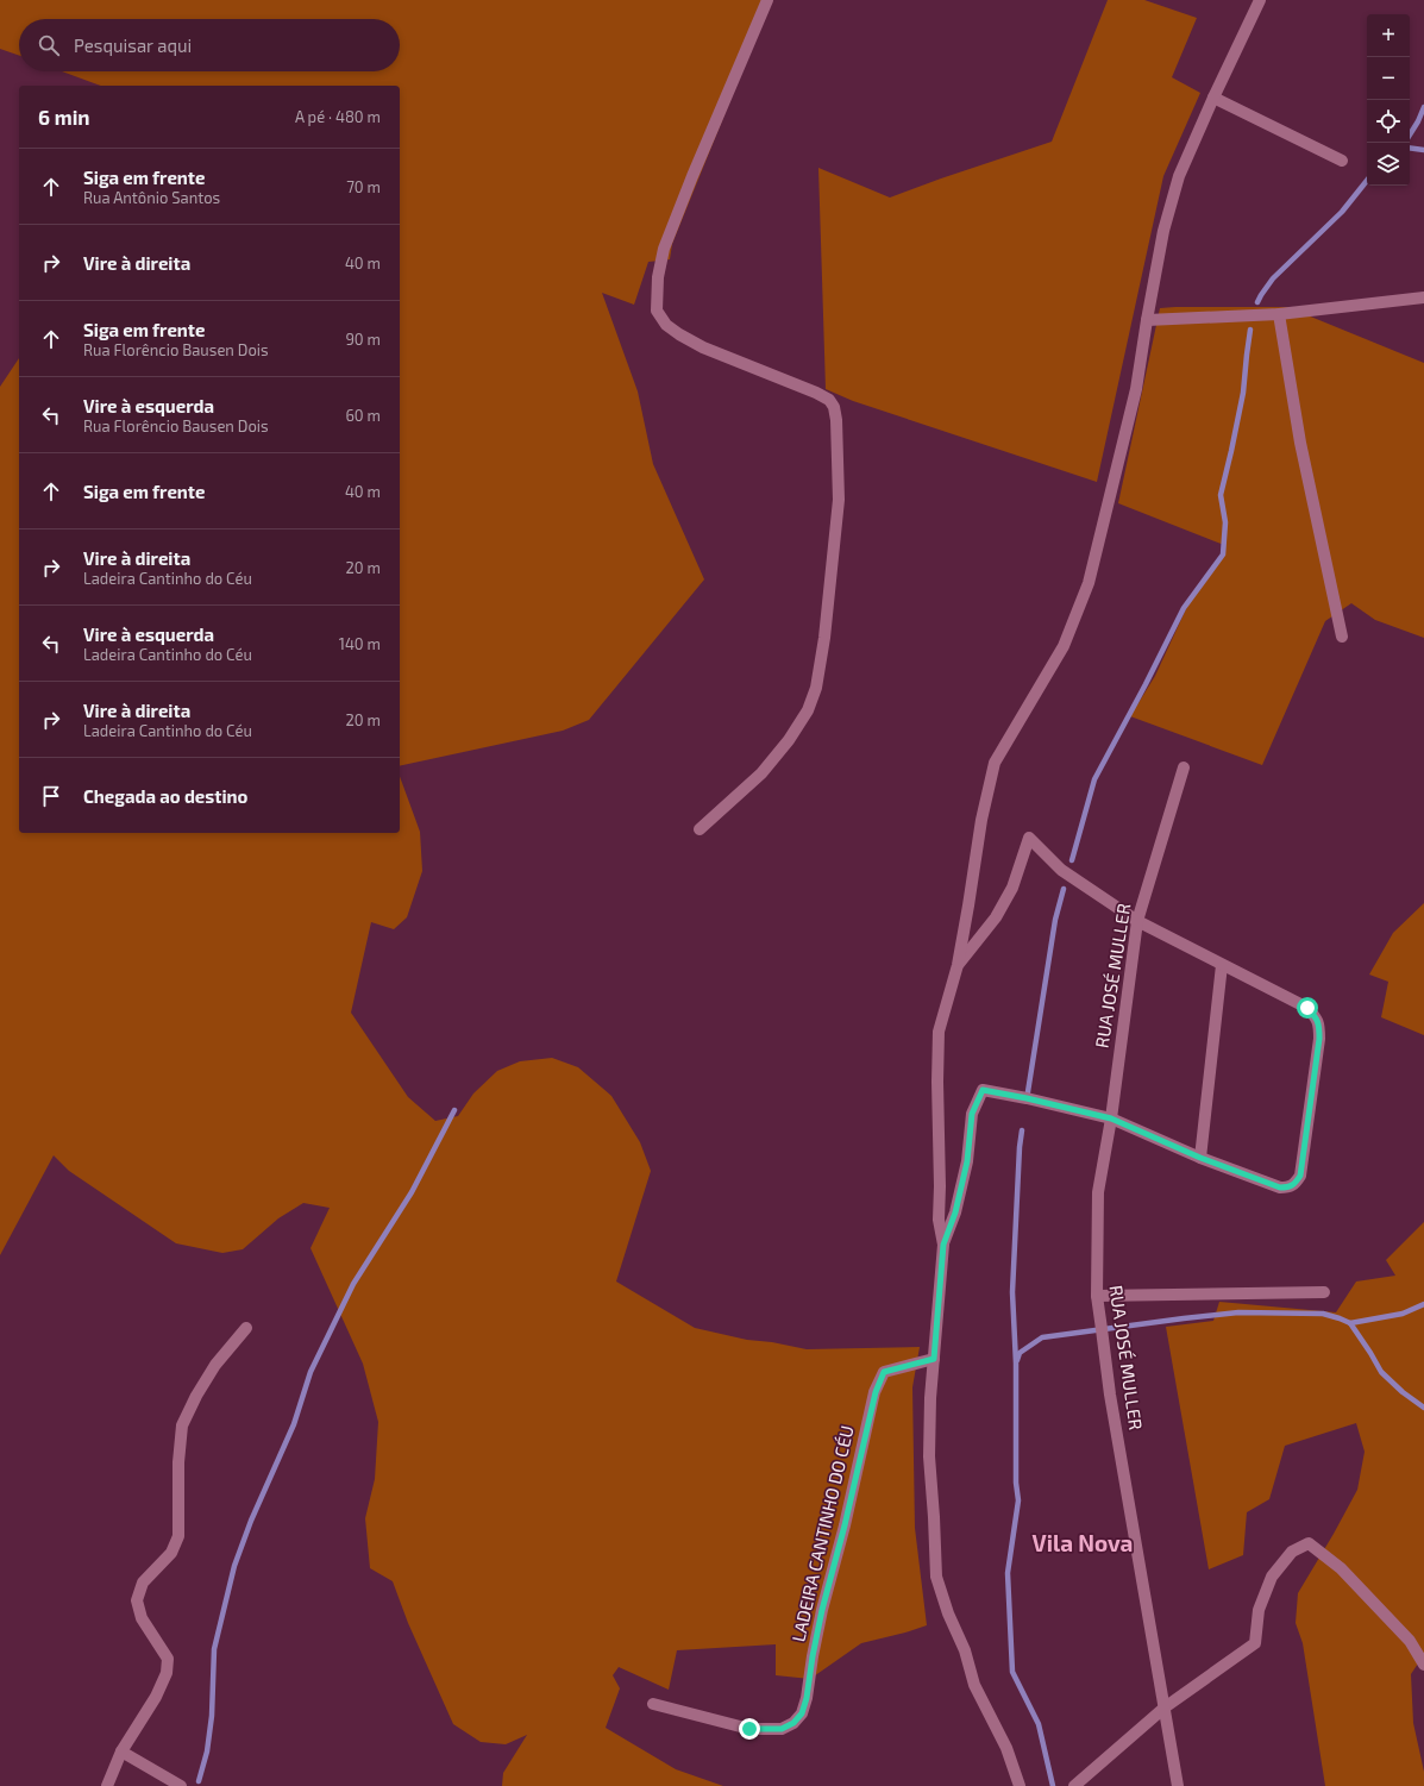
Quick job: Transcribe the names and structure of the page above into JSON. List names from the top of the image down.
{
  "streets": {
    "street": ["RUA JOSÉ MULLER", "LADEIRA CANTINHO DO CÉU"]
  },
  "districts": ["Vila Nova"],
  "page": {
    "map_buttons": ["+", "−"],
    "search": "Pesquisar aqui",
    "heading": ["6 min", "A pé · 480 m"],
    "list": [
      ["Siga em frente", "Rua Antônio Santos", "70 m"],
      ["Vire à direita", "40 m"],
      ["Siga em frente", "Rua Florêncio Bausen Dois", "90 m"],
      ["Vire à esquerda", "Rua Florêncio Bausen Dois", "60 m"],
      ["Siga em frente", "40 m"],
      ["Vire à direita", "Ladeira Cantinho do Céu", "20 m"],
      ["Vire à esquerda", "Ladeira Cantinho do Céu", "140 m"],
      ["Vire à direita", "Ladeira Cantinho do Céu", "20 m"],
      "Chegada ao destino"
    ]
  }
}
